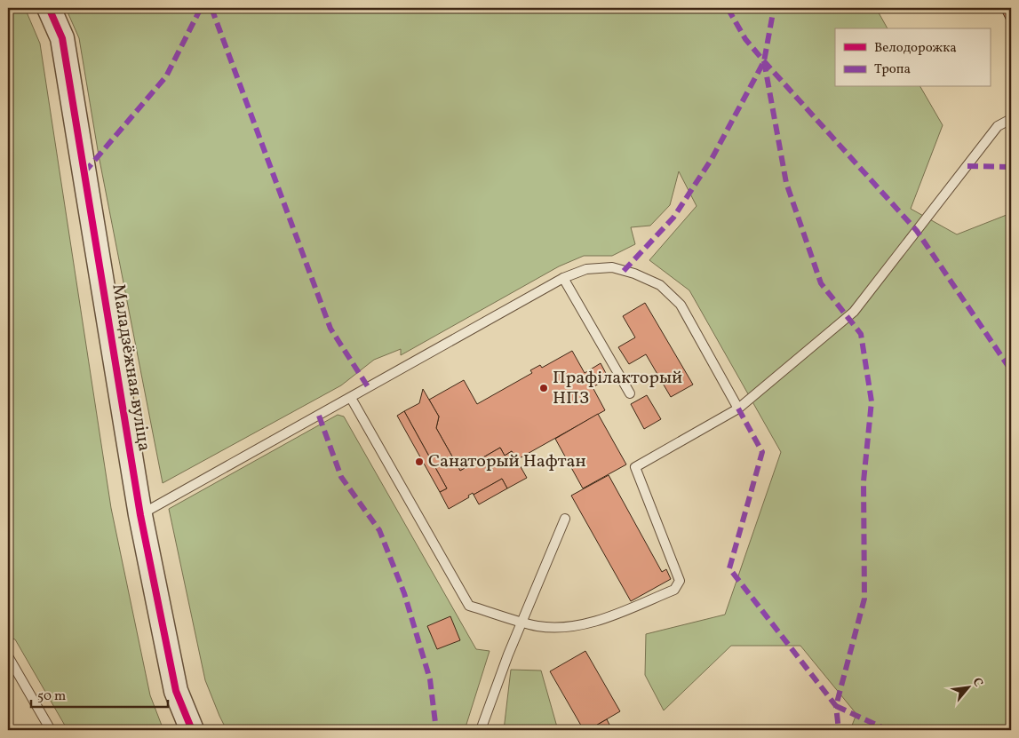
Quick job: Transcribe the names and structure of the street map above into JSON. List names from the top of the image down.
{
  "streets": {
    "street": ["Маладзёжная вуліца"]
  },
  "places": ["Прафілакторый НПЗ", "Санаторый Нафтан"],
  "legend": ["Велодорожка", "Тропа"],
  "scale_bar": "50 m",
  "north": "top right"
}
